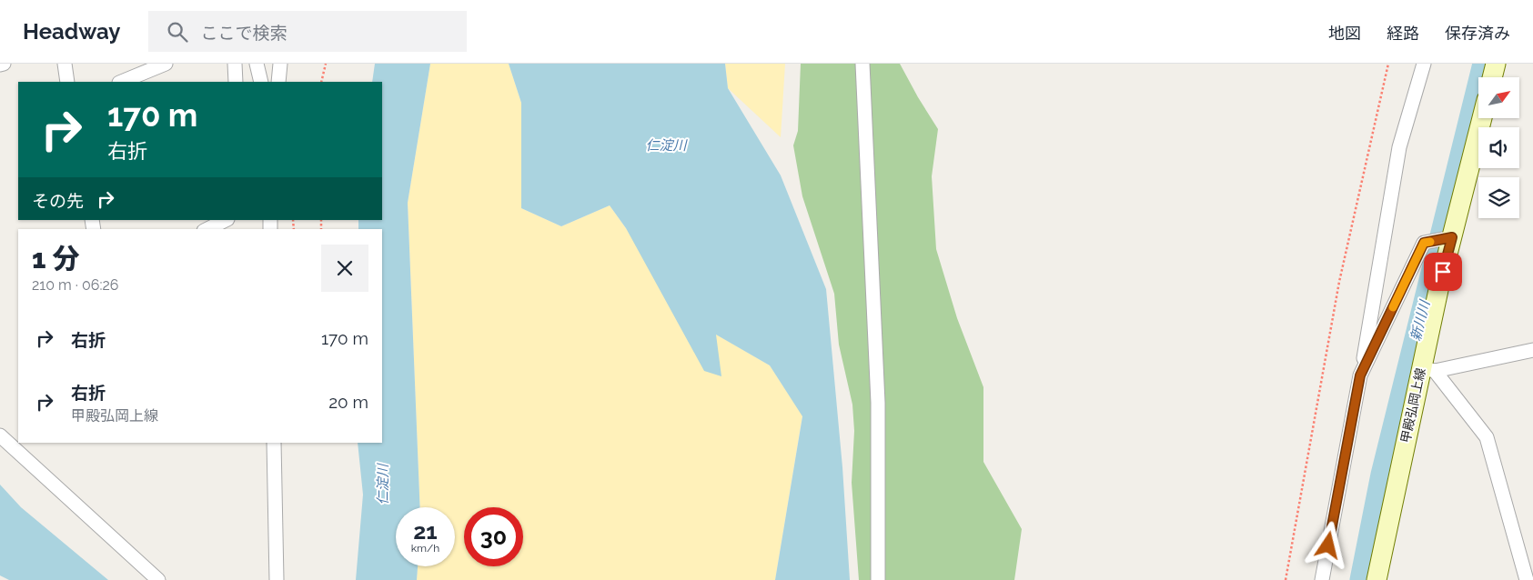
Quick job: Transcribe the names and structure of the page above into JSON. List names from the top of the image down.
{
  "streets": {
    "main road": ["甲殿弘岡上線"]
  },
  "water": ["仁淀川", "新川川"],
  "north": "top right",
  "page": {
    "header": "Headway",
    "search": "ここで検索",
    "nav": ["地図", "経路", "保存済み"],
    "turn": ["170 m", "右折"],
    "then": "その先",
    "heading": ["1 分", "210 m · 06:26"],
    "list": [
      {
        "name": "右折",
        "value": "170 m"
      },
      {
        "name": "右折",
        "note": "甲殿弘岡上線",
        "value": "20 m"
      }
    ],
    "speed": "21 km/h",
    "limit": "30"
  }
}
